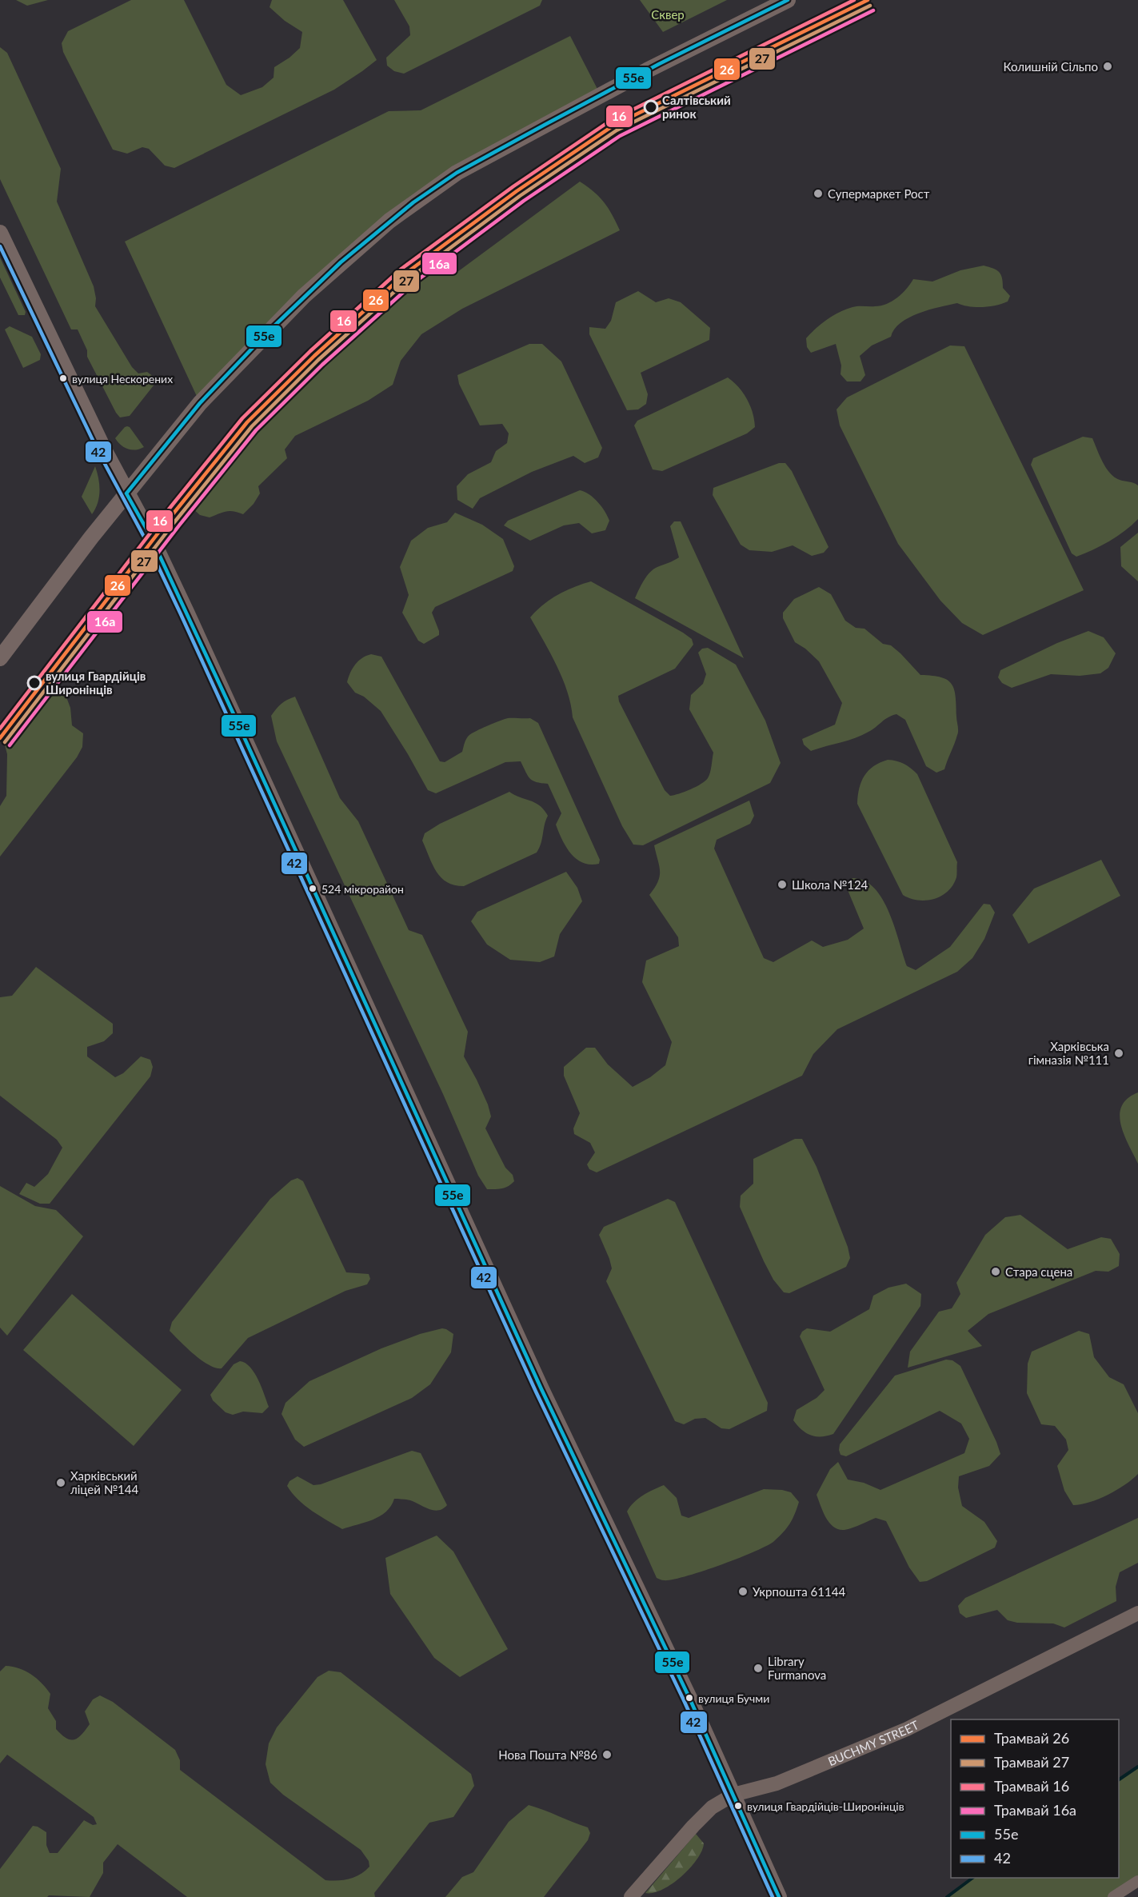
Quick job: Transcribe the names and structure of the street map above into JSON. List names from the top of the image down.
{
  "streets": {
    "street": ["BUCHMY STREET"]
  },
  "parks": ["Сквер"],
  "places": [
    "Колишній Сільпо",
    "Салтівський ринок",
    "Супермаркет Рост",
    "вулиця Нескорених",
    "вулиця Гвардійців Широнінців",
    "Школа №124",
    "524 мікрорайон",
    "Харківська гімназія №111",
    "Стара сцена",
    "Харківський ліцей №144",
    "Укрпошта 61144",
    "Library Furmanova",
    "вулиця Бучми",
    "Нова Пошта №86",
    "вулиця Гвардійців-Широнінців"
  ],
  "lines": [
    "tram line 26",
    "tram line 16",
    "transit line 55е",
    "tram line 27",
    "tram line 16a",
    "transit line 42"
  ],
  "legend": [
    "Трамвай 26",
    "Трамвай 27",
    "Трамвай 16",
    "Трамвай 16a",
    "55е",
    "42"
  ]
}
